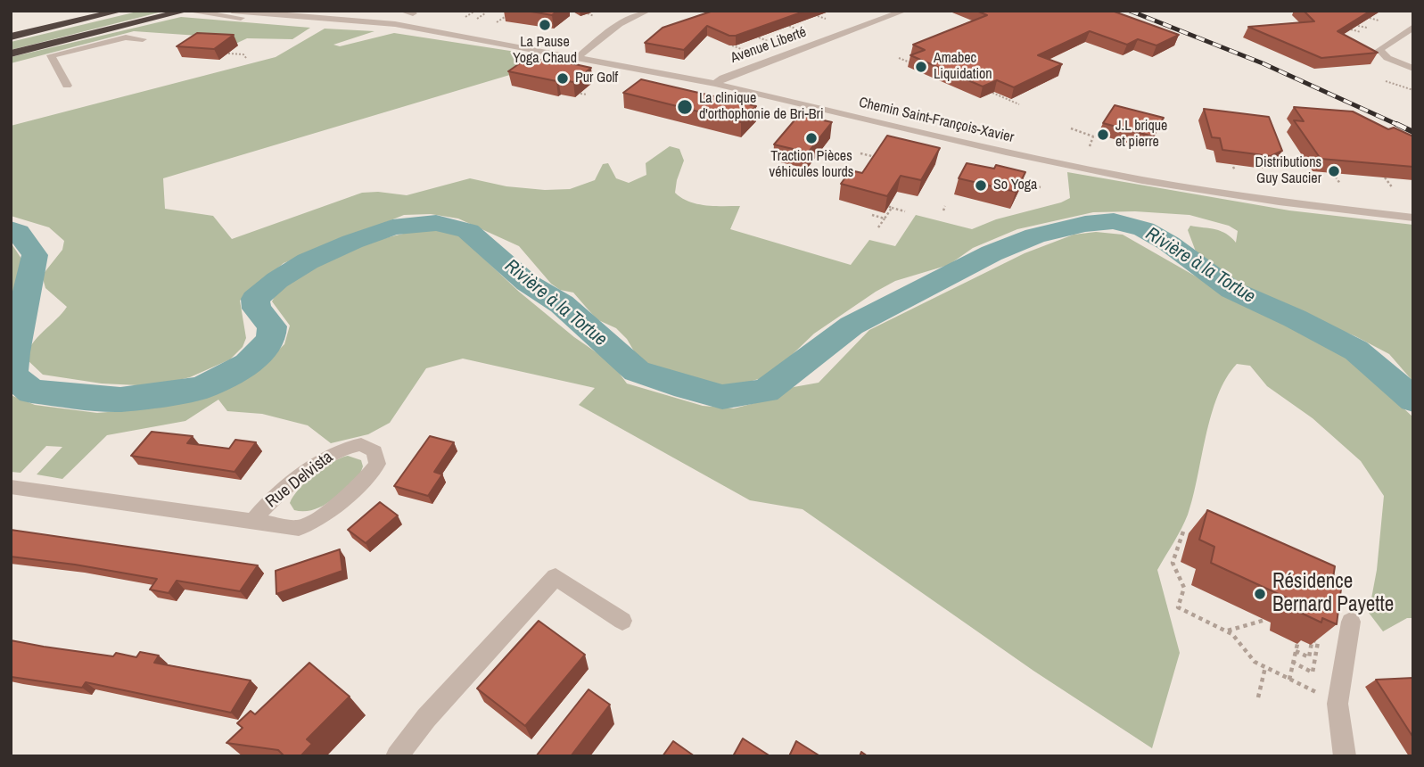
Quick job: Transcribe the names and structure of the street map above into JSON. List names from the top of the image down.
{
  "streets": {
    "street": ["Avenue Liberté", "Chemin Saint-François-Xavier", "Rue Delvista"]
  },
  "crossings": [
    ["Avenue Liberté", "Chemin Saint-François-Xavier"]
  ],
  "water": ["Rivière à la Tortue"],
  "places": [
    "La Pause Yoga Chaud",
    "Amabec Liquidation",
    "Pur Golf",
    "La clinique d'orthophonie de Bri-Bri",
    "J.L brique et pierre",
    "Traction Pièces véhicules lourds",
    "Distributions Guy Saucier",
    "So Yoga",
    "Résidence Bernard Payette"
  ]
}
